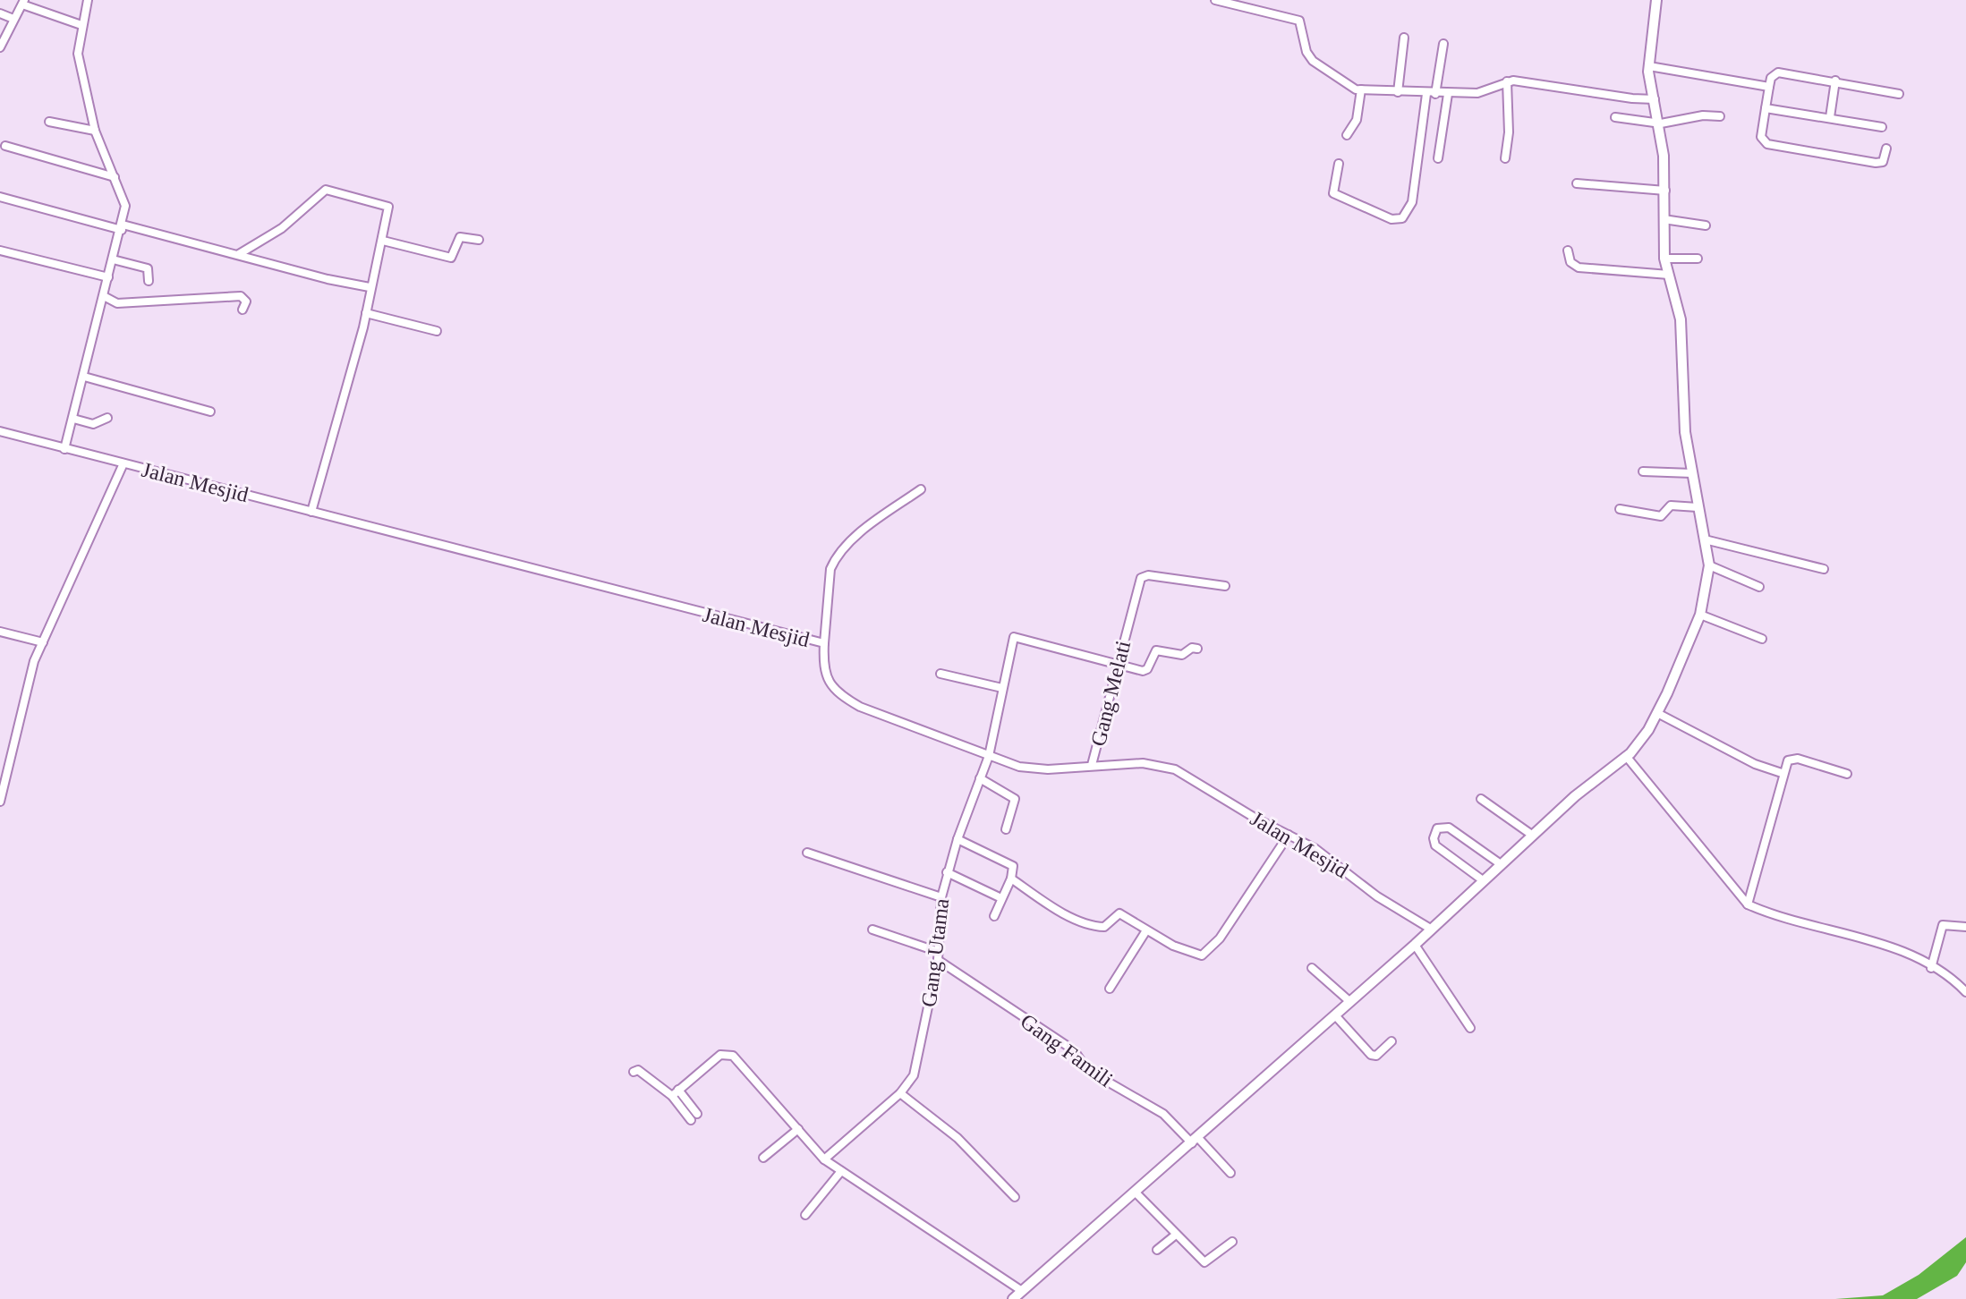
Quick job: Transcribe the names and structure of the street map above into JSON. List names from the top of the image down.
{
  "streets": {
    "street": [
      "Jalan Mesjid",
      "Gang Melati",
      "Gang Utama",
      "Gang Famili"
    ]
  },
  "crossings": [
    ["Jalan Mesjid", "Gang Melati"],
    ["Jalan Mesjid", "Gang Utama"],
    ["Gang Melati", "Gang Utama"],
    ["Gang Utama", "Gang Famili"]
  ]
}
